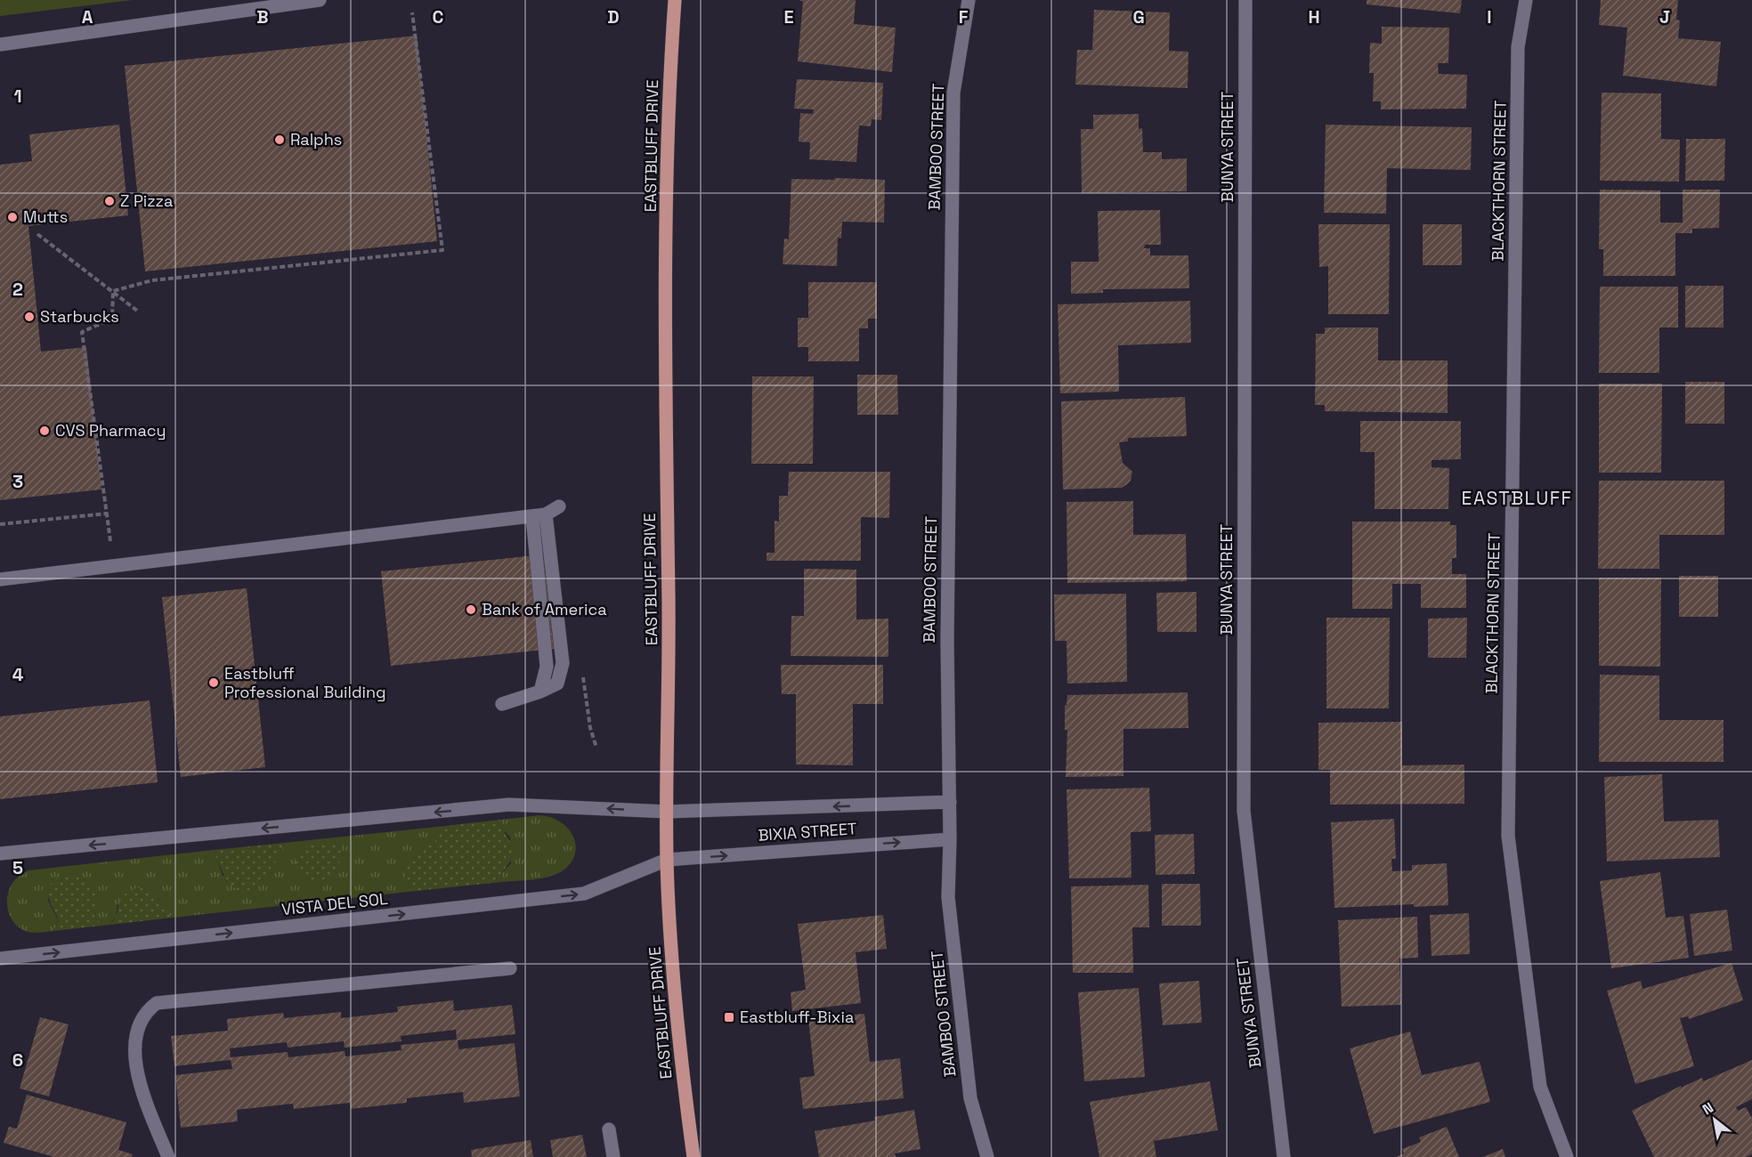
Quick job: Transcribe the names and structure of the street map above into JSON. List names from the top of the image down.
{
  "streets": {
    "main road": ["EASTBLUFF DRIVE"],
    "street": [
      "BAMBOO STREET",
      "BUNYA STREET",
      "BLACKTHORN STREET",
      "BIXIA STREET",
      "VISTA DEL SOL"
    ]
  },
  "crossings": [
    ["EASTBLUFF DRIVE", "BIXIA STREET"],
    ["EASTBLUFF DRIVE", "VISTA DEL SOL"],
    ["BAMBOO STREET", "BIXIA STREET"],
    ["BIXIA STREET", "VISTA DEL SOL"]
  ],
  "districts": ["EASTBLUFF"],
  "places": {
    "other": [
      "Ralphs",
      "Z Pizza",
      "Mutts",
      "Starbucks",
      "CVS Pharmacy",
      "Bank of America",
      "Eastbluff Professional Building"
    ],
    "transit": ["Eastbluff-Bixia"]
  },
  "north": "top left",
  "grid": {
    "columns": [
      "A",
      "B",
      "C",
      "D",
      "E",
      "F",
      "G",
      "H",
      "I",
      "J"
    ],
    "rows": [
      "1",
      "2",
      "3",
      "4",
      "5",
      "6"
    ]
  }
}
